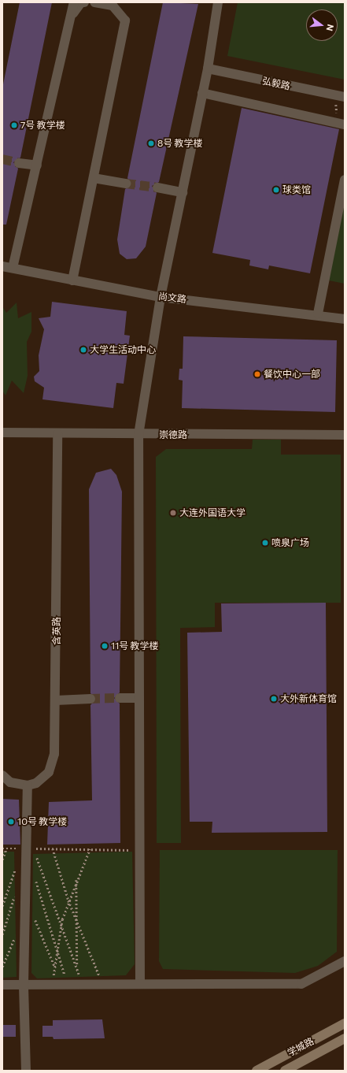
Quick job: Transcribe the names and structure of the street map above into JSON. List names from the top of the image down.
{
  "streets": {
    "main road": ["学城路"],
    "street": [
      "弘毅路",
      "尚文路",
      "崇德路",
      "含英路"
    ]
  },
  "crossings": [
    ["崇德路", "含英路"]
  ],
  "places": [
    "7号 教学楼",
    "8号 教学楼",
    "球类馆",
    "大学生活动中心",
    "餐饮中心一部",
    "大连外国语大学",
    "喷泉广场",
    "11号 教学楼",
    "大外新体育馆",
    "10号 教学楼"
  ],
  "north": "right"
}
